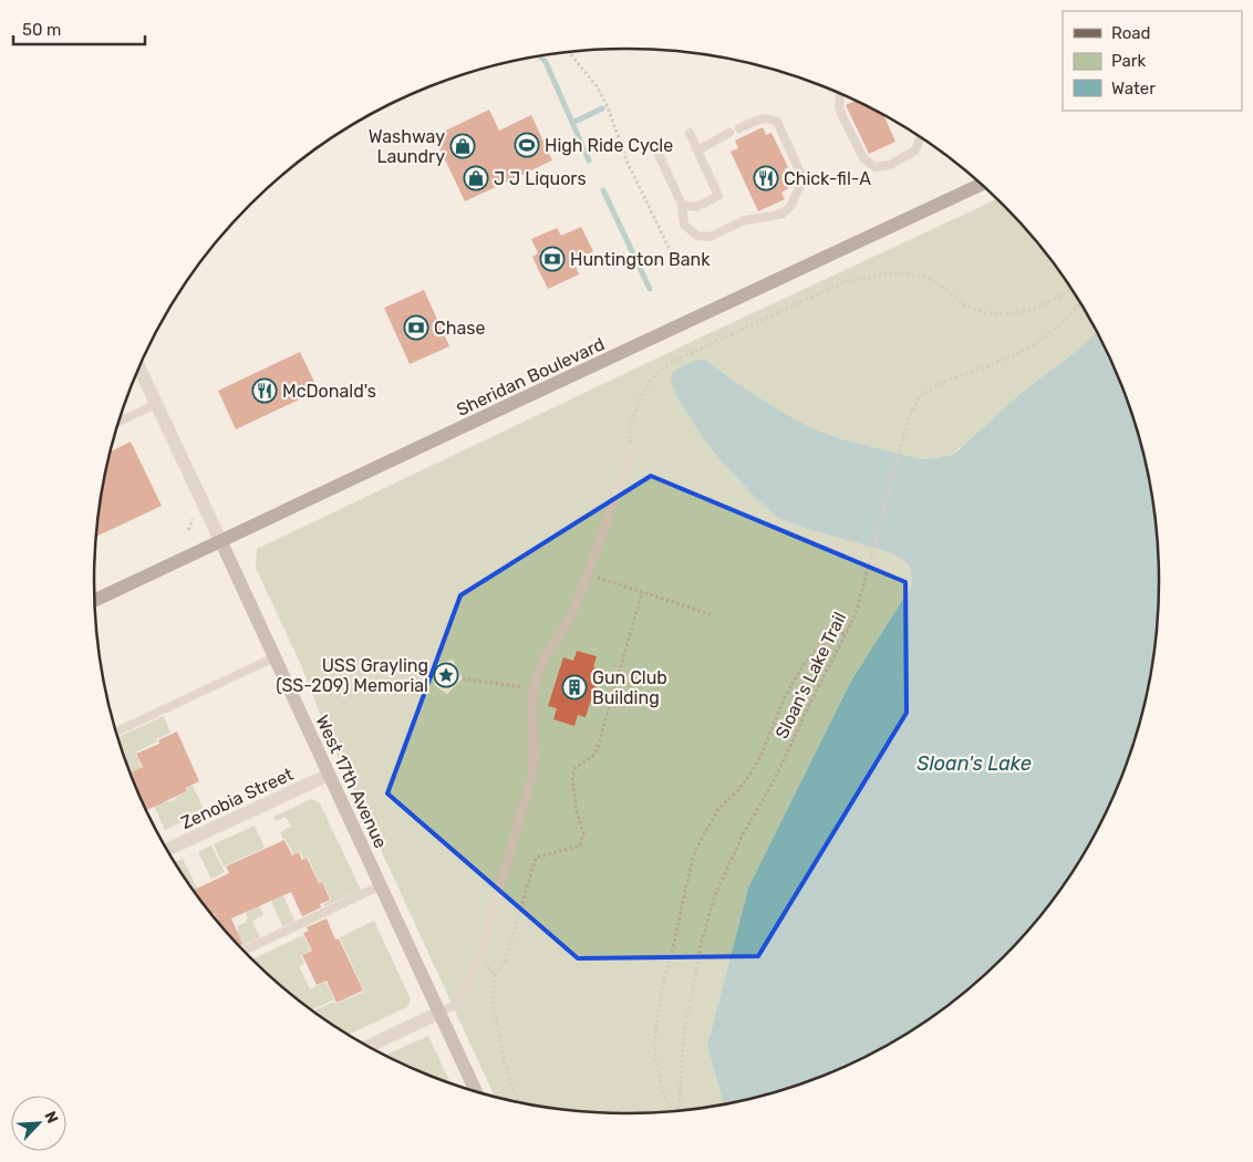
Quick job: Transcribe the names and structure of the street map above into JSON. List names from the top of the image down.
{
  "streets": {
    "main road": ["Sheridan Boulevard"],
    "street": ["West 17th Avenue", "Zenobia Street"],
    "path": ["Sloan's Lake Trail"]
  },
  "crossings": [
    ["Sheridan Boulevard", "West 17th Avenue"],
    ["West 17th Avenue", "Zenobia Street"]
  ],
  "water": ["Sloan's Lake"],
  "places": {
    "sports": ["High Ride Cycle"],
    "shop": ["Washway Laundry", "J J Liquors"],
    "restaurant": ["Chick-fil-A", "McDonald's"],
    "bank": ["Huntington Bank", "Chase"],
    "place": ["USS Grayling (SS-209) Memorial"],
    "building": ["Gun Club Building"]
  },
  "legend": ["Road", "Park", "Water"],
  "scale_bar": "50 m",
  "north": "top right"
}
